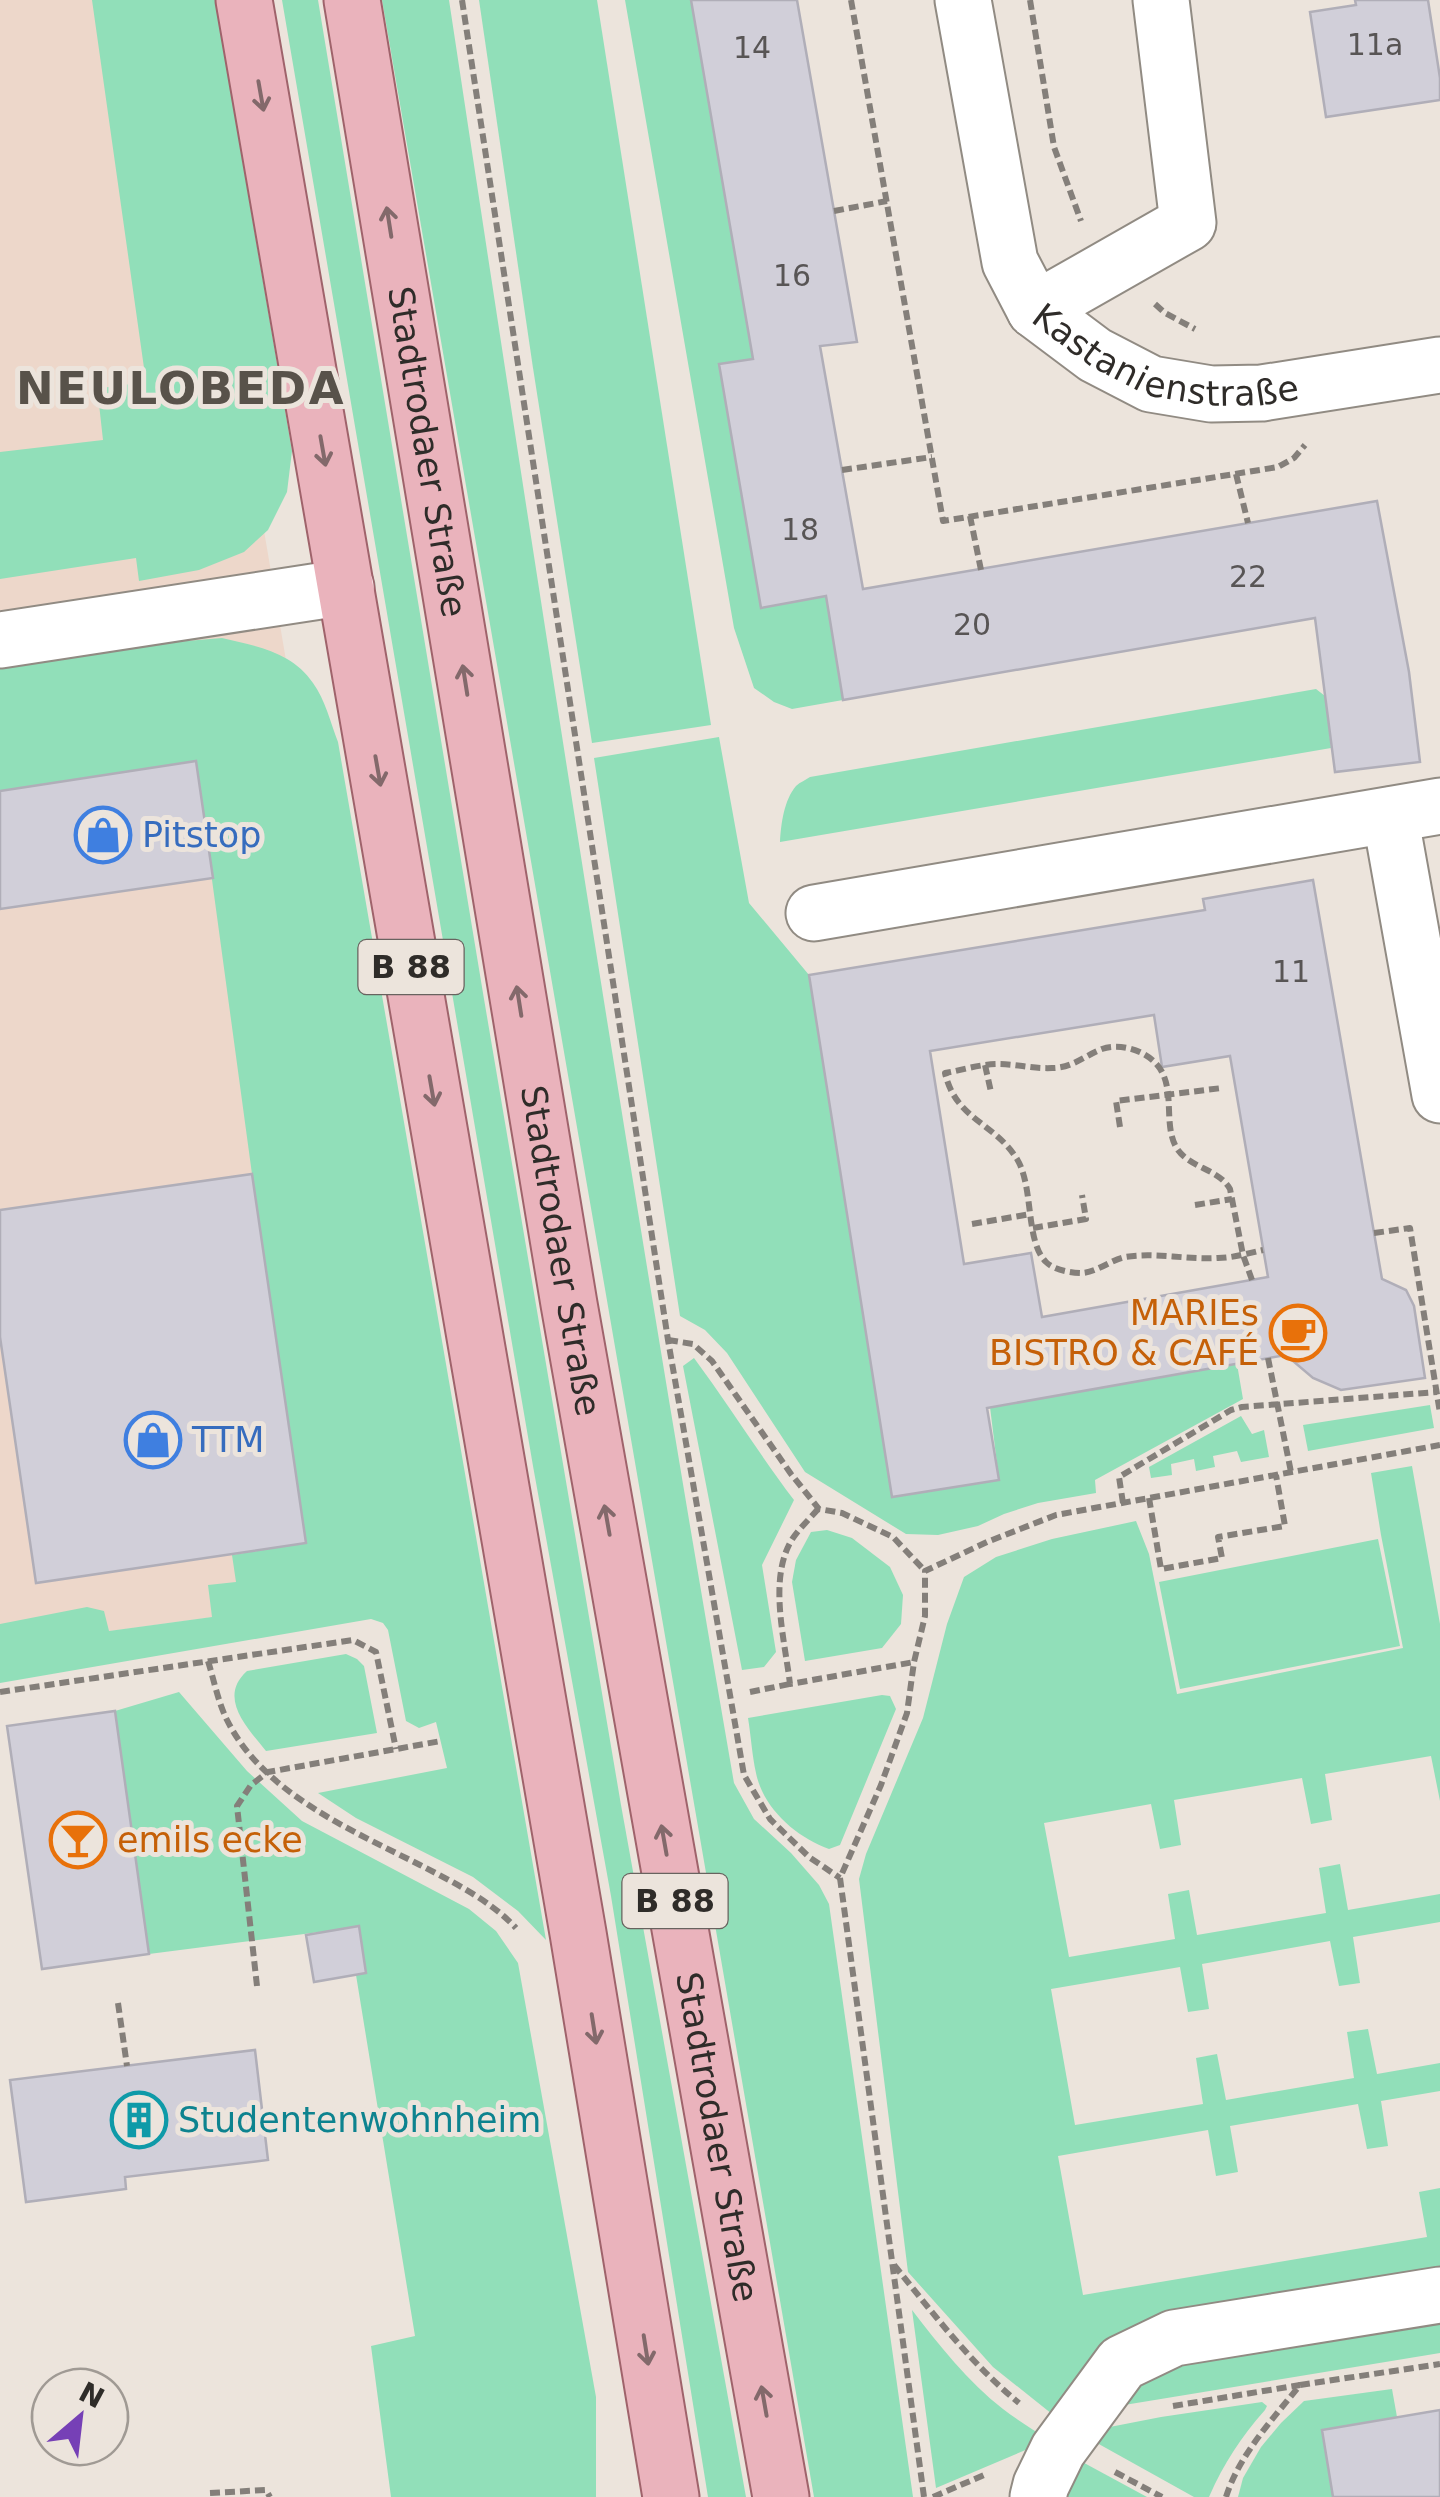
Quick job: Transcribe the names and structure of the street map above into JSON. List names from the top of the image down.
{
  "streets": {
    "main road": ["Stadtrodaer Straße", "B 88"],
    "street": ["Kastanienstraße"]
  },
  "districts": ["NEULOBEDA"],
  "places": {
    "shop": ["Pitstop", "TTM"],
    "cafe": ["MARIEs BISTRO & CAFÉ"],
    "bar": ["emils ecke"],
    "building": ["Studentenwohnheim"]
  },
  "house_numbers": [
    "11a",
    "14",
    "16",
    "18",
    "22",
    "20",
    "11"
  ],
  "north": "top right"
}
